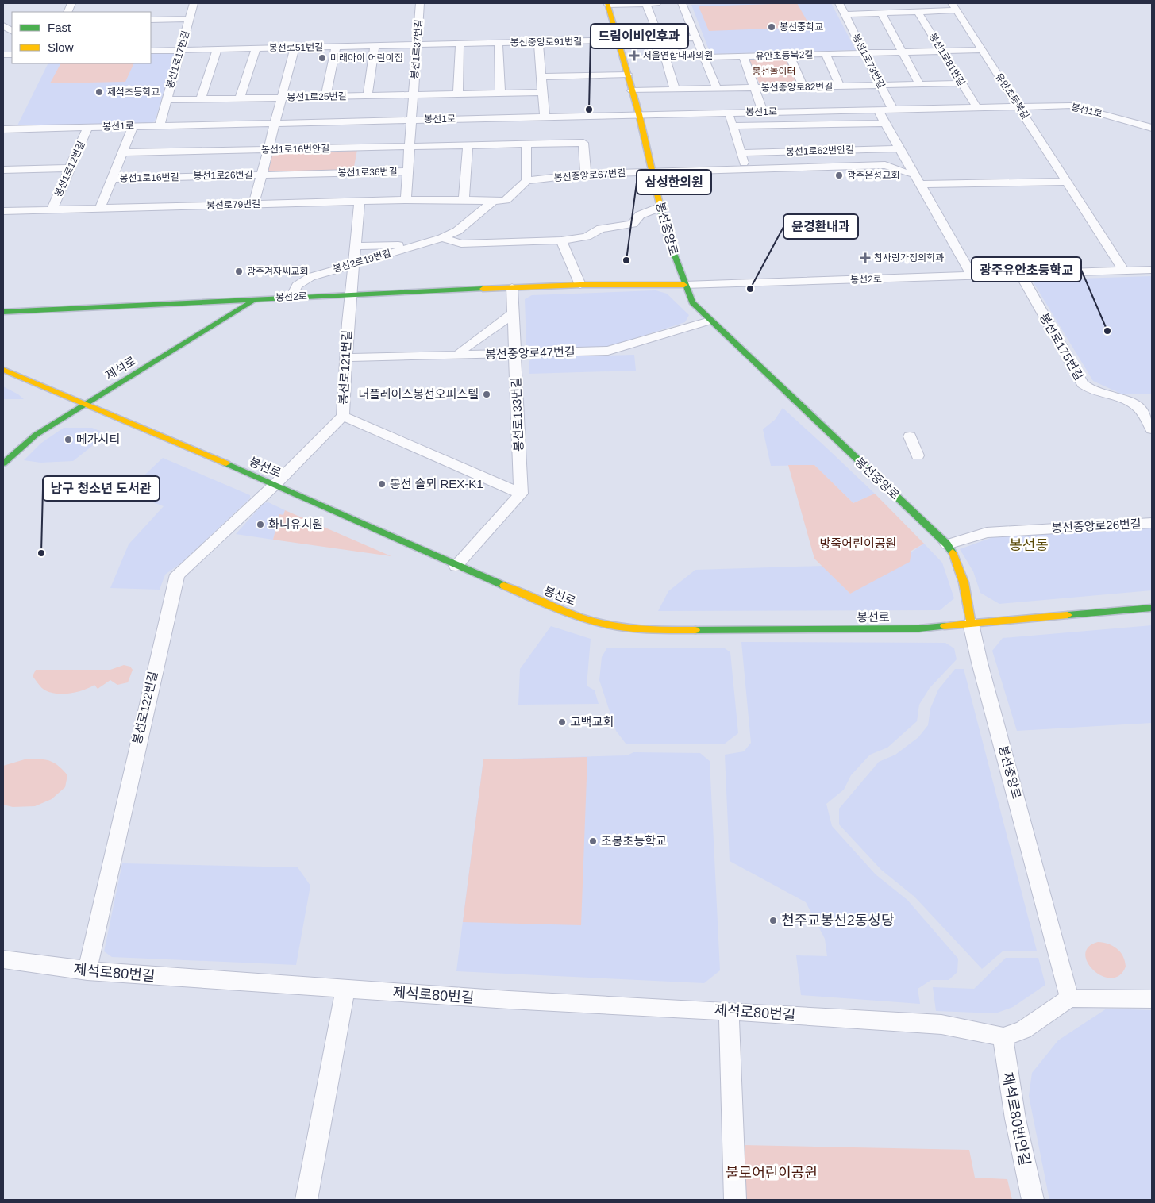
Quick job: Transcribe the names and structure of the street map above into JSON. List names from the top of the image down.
{
  "streets": {
    "street": [
      "봉선중앙로91번길",
      "봉선로51번길",
      "봉선1로37번길",
      "유안초등북2길",
      "봉선1로17번길",
      "봉선1로81번길",
      "봉선1로73번길",
      "봉선중앙로82번길",
      "유안초등북길",
      "봉선1로25번길",
      "봉선1로",
      "봉선1로16번안길",
      "봉선1로62번안길",
      "봉선1로12번길",
      "봉선1로36번길",
      "봉선1로26번길",
      "봉선중앙로67번길",
      "봉선1로16번길",
      "봉선로79번길",
      "봉선중앙로",
      "봉선2로19번길",
      "봉선2로",
      "봉선로175번길",
      "봉선중앙로47번길",
      "봉선로121번길",
      "제석로",
      "봉선로133번길",
      "봉선로",
      "봉선중앙로26번길",
      "봉선로122번길",
      "제석로80번길",
      "제석로80번안길"
    ]
  },
  "crossings": [
    ["봉선중앙로91번길", "봉선로51번길"],
    ["봉선중앙로91번길", "봉선1로37번길"],
    ["봉선중앙로91번길", "봉선중앙로"],
    ["봉선로51번길", "봉선1로37번길"],
    ["봉선로51번길", "봉선1로17번길"],
    ["봉선로51번길", "봉선1로25번길"],
    ["봉선1로37번길", "봉선1로25번길"],
    ["봉선1로37번길", "봉선1로"],
    ["봉선1로37번길", "봉선1로36번길"],
    ["유안초등북2길", "봉선1로81번길"],
    ["유안초등북2길", "봉선1로73번길"],
    ["유안초등북2길", "봉선중앙로82번길"],
    ["유안초등북2길", "유안초등북길"],
    ["유안초등북2길", "봉선1로"],
    ["봉선1로17번길", "봉선1로25번길"],
    ["봉선1로17번길", "봉선1로"],
    ["봉선1로81번길", "봉선중앙로82번길"],
    ["봉선1로81번길", "유안초등북길"],
    ["봉선1로81번길", "봉선1로"],
    ["봉선1로73번길", "봉선중앙로82번길"],
    ["봉선1로73번길", "봉선1로"],
    ["봉선중앙로82번길", "봉선중앙로"],
    ["유안초등북길", "봉선1로"],
    ["유안초등북길", "봉선2로"],
    ["봉선1로25번길", "봉선1로"],
    ["봉선1로25번길", "봉선1로26번길"],
    ["봉선1로", "봉선1로12번길"],
    ["봉선1로", "봉선1로36번길"],
    ["봉선1로", "봉선1로26번길"],
    ["봉선1로", "봉선1로16번길"],
    ["봉선1로", "봉선중앙로"],
    ["봉선1로16번안길", "봉선1로36번길"],
    ["봉선1로16번안길", "봉선1로26번길"],
    ["봉선1로16번안길", "봉선중앙로67번길"],
    ["봉선1로16번안길", "봉선1로16번길"],
    ["봉선1로12번길", "봉선로79번길"],
    ["봉선1로36번길", "봉선1로26번길"],
    ["봉선1로36번길", "봉선로79번길"],
    ["봉선1로26번길", "봉선1로16번길"],
    ["봉선1로26번길", "봉선로79번길"],
    ["봉선중앙로67번길", "봉선중앙로"],
    ["봉선1로16번길", "봉선로79번길"],
    ["봉선로79번길", "봉선2로19번길"],
    ["봉선중앙로", "봉선2로"],
    ["봉선중앙로", "봉선중앙로47번길"],
    ["봉선중앙로", "봉선로"],
    ["봉선중앙로", "봉선중앙로26번길"],
    ["봉선2로19번길", "봉선2로"],
    ["봉선2로", "봉선로175번길"],
    ["봉선2로", "봉선로121번길"],
    ["봉선2로", "제석로"],
    ["봉선2로", "봉선로133번길"],
    ["봉선중앙로47번길", "봉선로121번길"],
    ["봉선중앙로47번길", "봉선로133번길"],
    ["봉선로121번길", "봉선로"],
    ["봉선로121번길", "봉선로122번길"],
    ["제석로", "봉선로"],
    ["봉선로", "봉선로122번길"],
    ["봉선로122번길", "제석로80번길"],
    ["제석로80번길", "제석로80번안길"]
  ],
  "districts": ["봉선동"],
  "parks": ["봉선놀이터", "방죽어린이공원", "불로어린이공원"],
  "places": {
    "other": [
      "봉선중학교",
      "미래아이 어린이집",
      "제석초등학교",
      "드림이비인후과",
      "광주은성교회",
      "삼성한의원",
      "광주겨자씨교회",
      "윤경환내과",
      "광주유안초등학교",
      "더플레이스봉선오피스텔",
      "메가시티",
      "봉선 솔뫼 REX-K1",
      "화니유치원",
      "남구 청소년 도서관",
      "고백교회",
      "조봉초등학교",
      "천주교봉선2동성당"
    ],
    "health": ["서울연합내과의원", "참사랑가정의학과"]
  },
  "legend": ["Fast", "Slow"]
}
